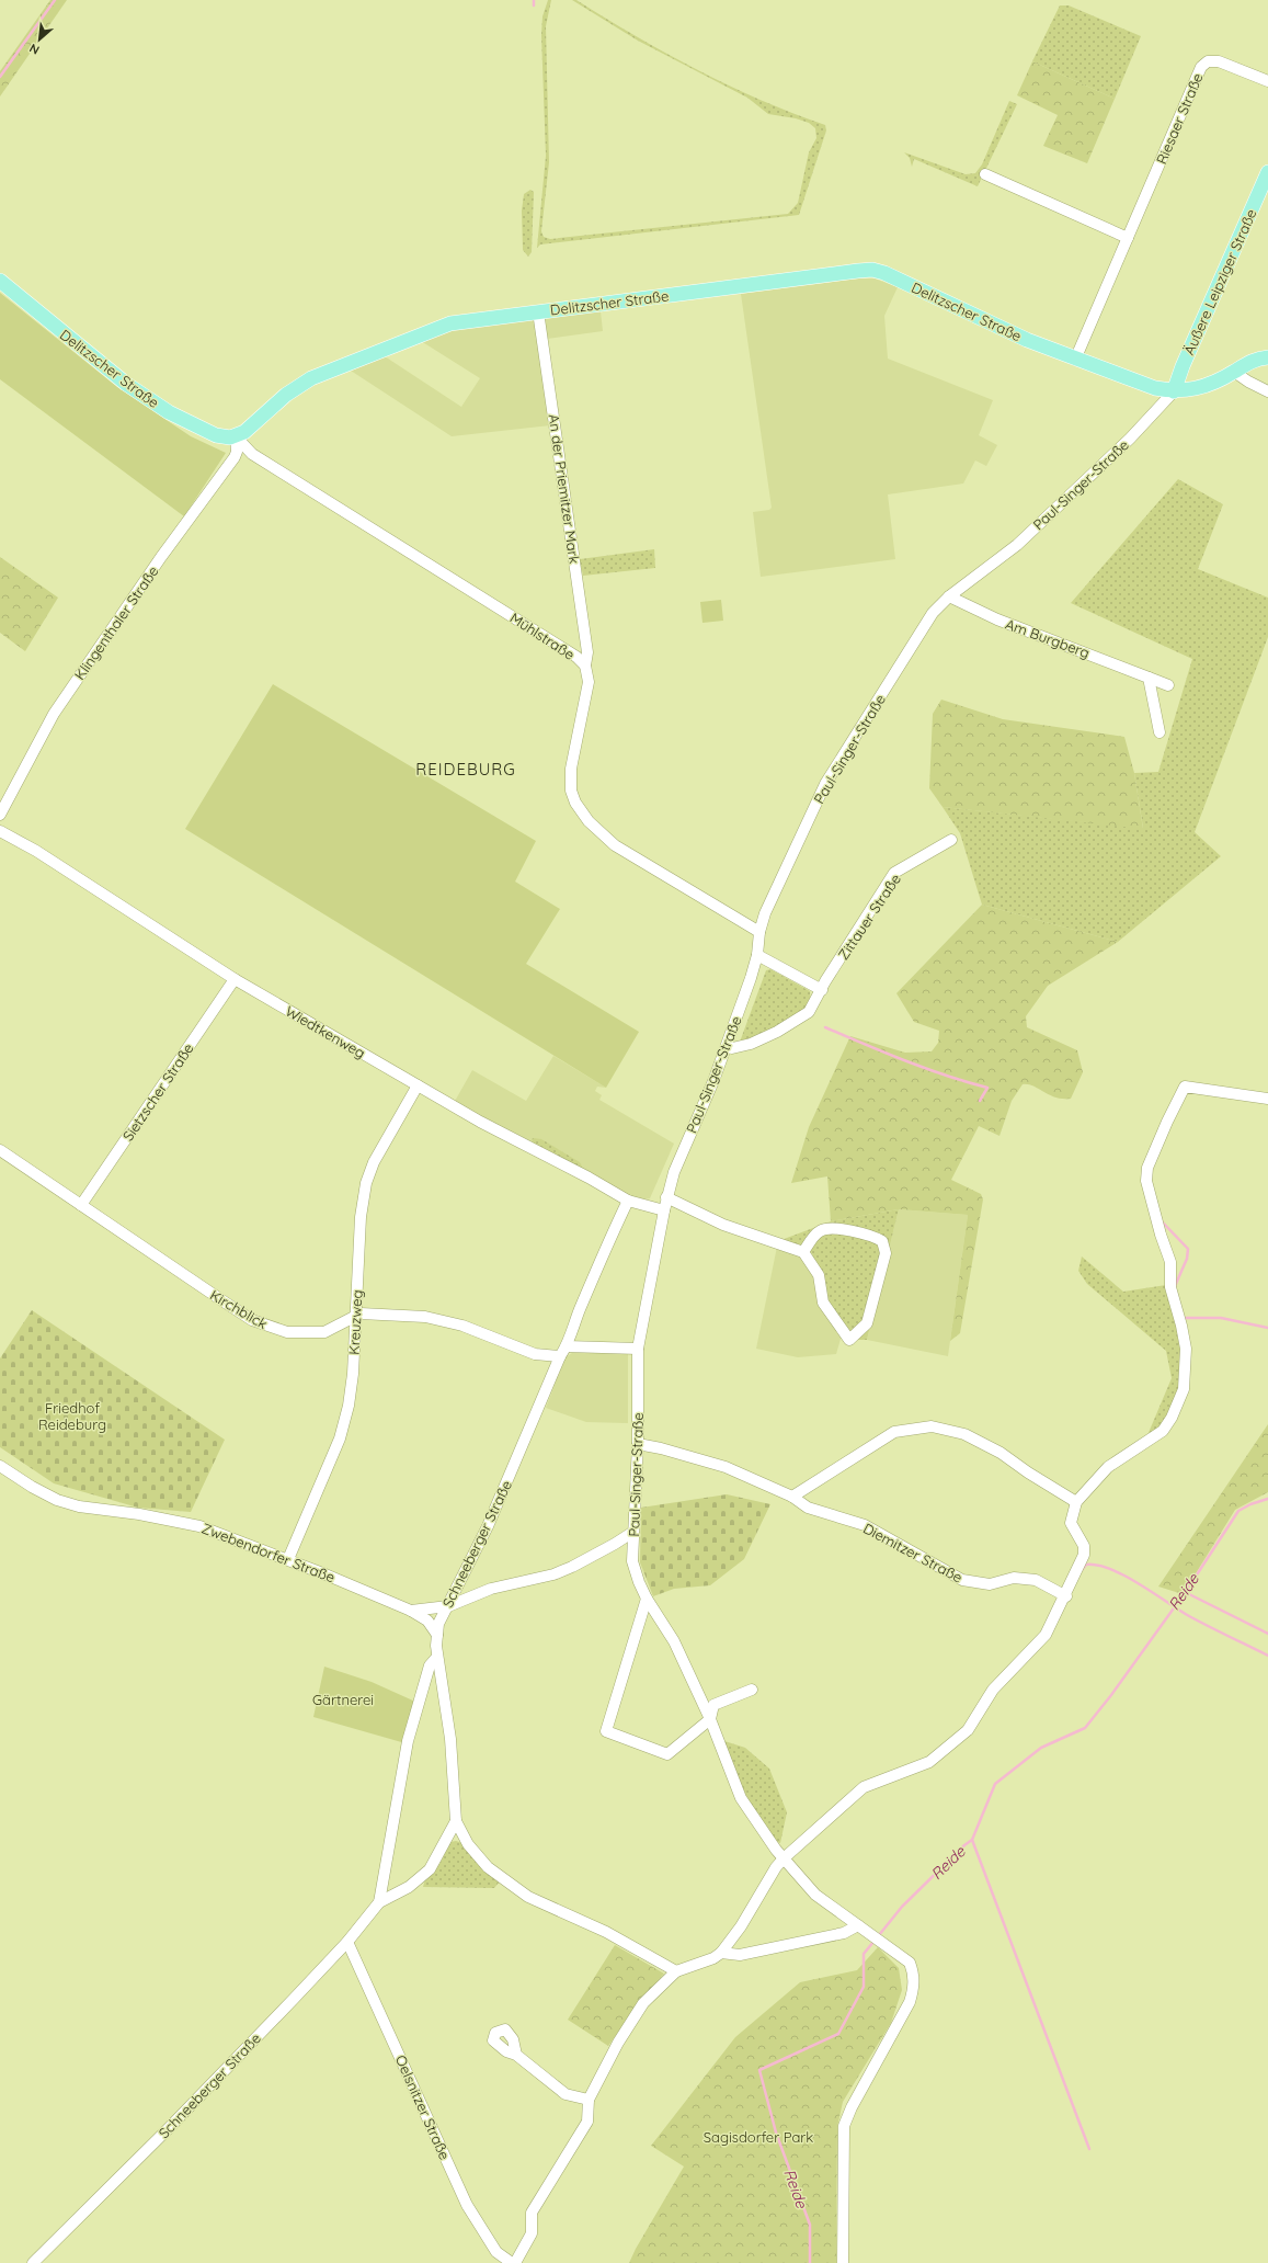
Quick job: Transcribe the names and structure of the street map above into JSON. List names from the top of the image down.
{
  "streets": {
    "main road": ["Äußere Leipziger Straße", "Delitzscher Straße"],
    "street": [
      "Riesaer Straße",
      "Paul-Singer-Straße",
      "An der Priemitzer Mark",
      "Klingenthaler Straße",
      "Mühlstraße",
      "Am Burgberg",
      "Zittauer Straße",
      "Wiedtkenweg",
      "Sietzscher Straße",
      "Kirchblick",
      "Kreuzweg",
      "Schneeberger Straße",
      "Zwebendorfer Straße",
      "Diemitzer Straße",
      "Oelsnitzer Straße"
    ]
  },
  "crossings": [
    ["Riesaer Straße", "Delitzscher Straße"],
    ["Äußere Leipziger Straße", "Delitzscher Straße"],
    ["Äußere Leipziger Straße", "Paul-Singer-Straße"],
    ["Delitzscher Straße", "Paul-Singer-Straße"],
    ["Delitzscher Straße", "An der Priemitzer Mark"],
    ["Delitzscher Straße", "Mühlstraße"],
    ["Paul-Singer-Straße", "Mühlstraße"],
    ["Paul-Singer-Straße", "Am Burgberg"],
    ["Paul-Singer-Straße", "Zittauer Straße"],
    ["Paul-Singer-Straße", "Wiedtkenweg"],
    ["Paul-Singer-Straße", "Zwebendorfer Straße"],
    ["Paul-Singer-Straße", "Diemitzer Straße"],
    ["An der Priemitzer Mark", "Mühlstraße"],
    ["Klingenthaler Straße", "Mühlstraße"],
    ["Wiedtkenweg", "Sietzscher Straße"],
    ["Wiedtkenweg", "Kreuzweg"],
    ["Wiedtkenweg", "Schneeberger Straße"],
    ["Sietzscher Straße", "Kirchblick"],
    ["Kirchblick", "Kreuzweg"],
    ["Kirchblick", "Schneeberger Straße"],
    ["Kreuzweg", "Zwebendorfer Straße"],
    ["Schneeberger Straße", "Zwebendorfer Straße"],
    ["Schneeberger Straße", "Oelsnitzer Straße"]
  ],
  "districts": ["REIDEBURG"],
  "water": ["Reide"],
  "parks": ["Friedhof Reideburg", "Gärtnerei", "Sagisdorfer Park"],
  "north": "bottom left"
}
